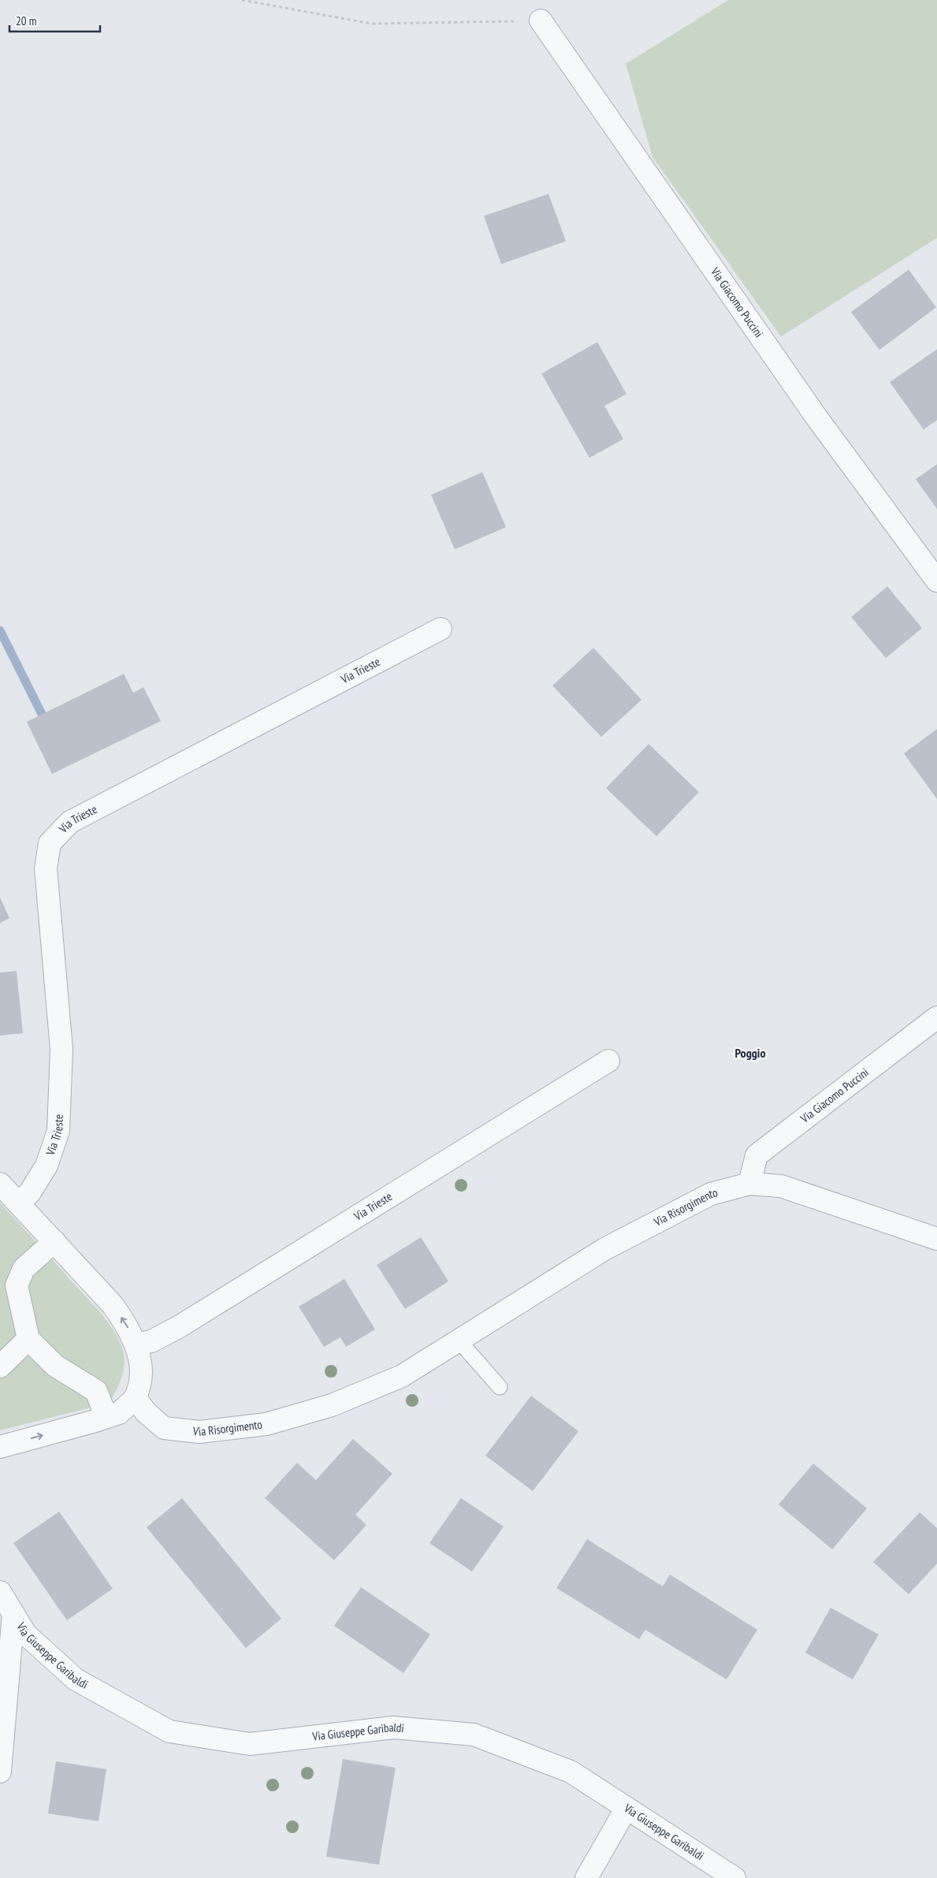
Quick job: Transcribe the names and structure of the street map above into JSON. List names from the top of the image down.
{
  "streets": {
    "street": [
      "Via Giacomo Puccini",
      "Via Trieste",
      "Via Risorgimento",
      "Via Giuseppe Garibaldi"
    ]
  },
  "crossings": [
    ["Via Giacomo Puccini", "Via Risorgimento"]
  ],
  "districts": ["Poggio"],
  "scale_bar": "20 m"
}
